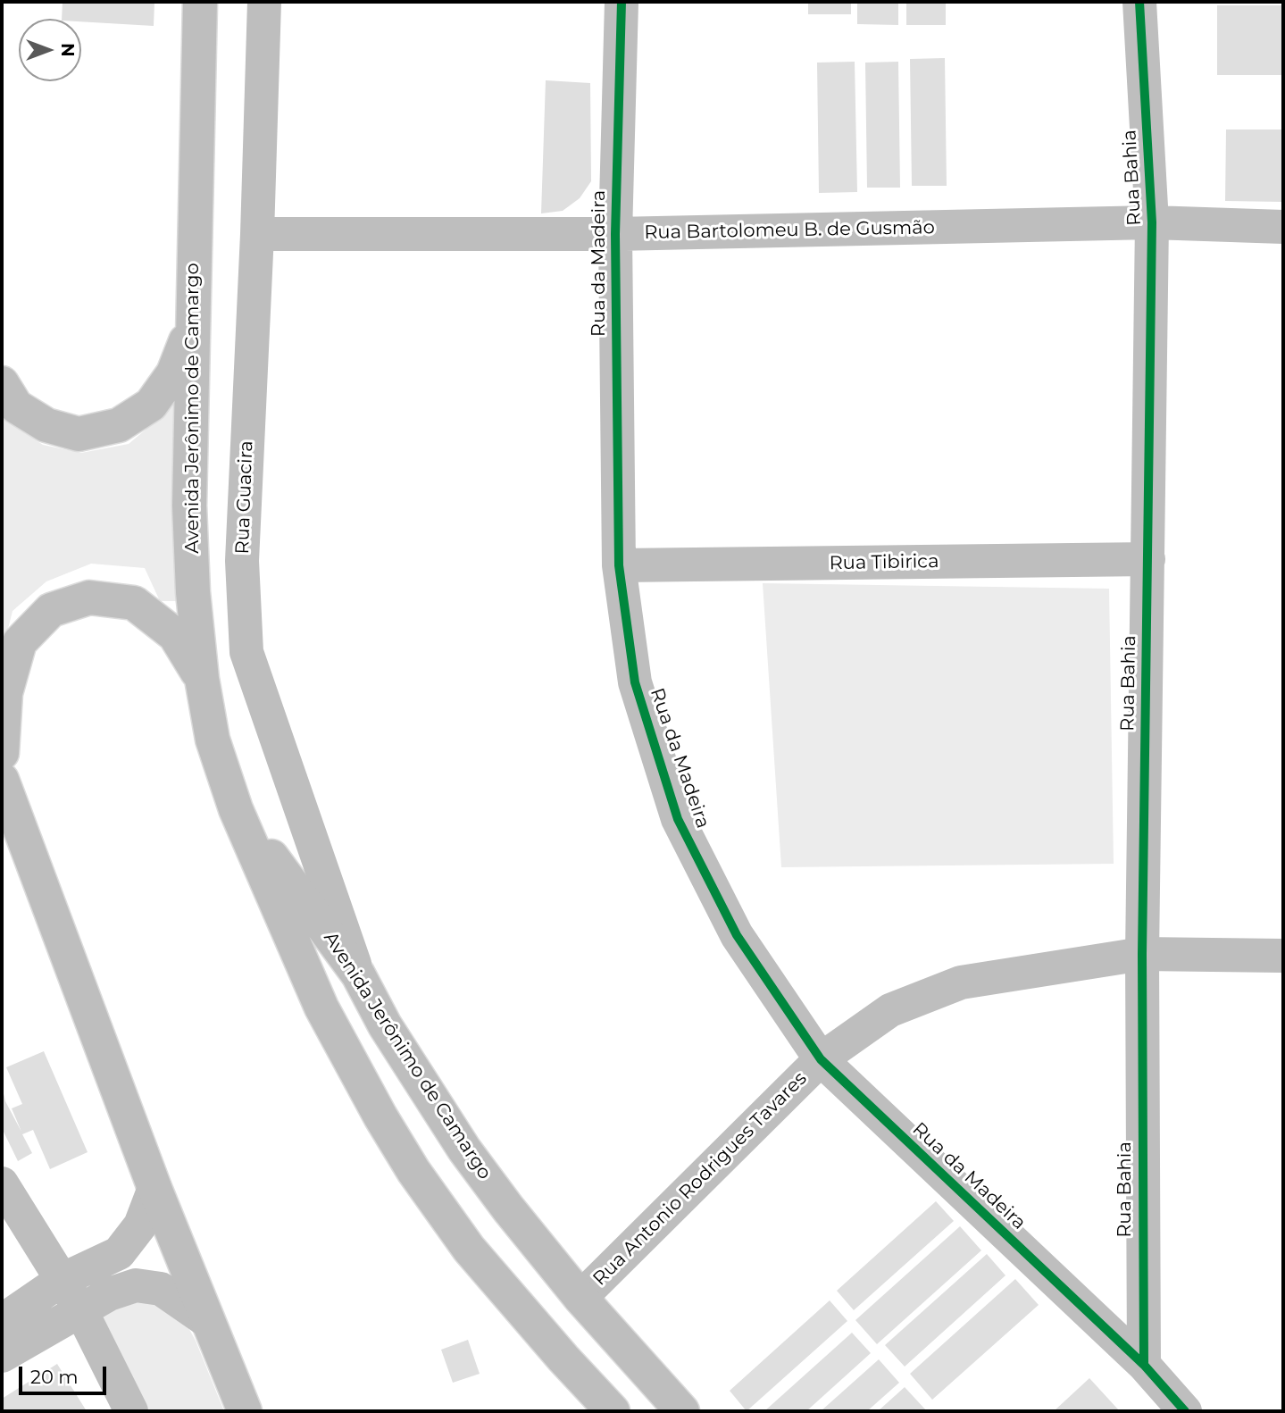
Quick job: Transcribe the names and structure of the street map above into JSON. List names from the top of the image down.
{
  "streets": {
    "street": [
      "Rua Bahia",
      "Rua Bartolomeu B. de Gusmão",
      "Rua da Madeira",
      "Avenida Jerônimo de Camargo",
      "Rua Guacira",
      "Rua Tibirica",
      "Rua Antonio Rodrigues Tavares"
    ]
  },
  "crossings": [
    ["Rua Bahia", "Rua Bartolomeu B. de Gusmão"],
    ["Rua Bahia", "Rua da Madeira"],
    ["Rua Bahia", "Rua Tibirica"],
    ["Rua Bahia", "Rua Antonio Rodrigues Tavares"],
    ["Rua Bartolomeu B. de Gusmão", "Rua da Madeira"],
    ["Rua Bartolomeu B. de Gusmão", "Rua Guacira"],
    ["Rua da Madeira", "Rua Tibirica"],
    ["Rua da Madeira", "Rua Antonio Rodrigues Tavares"],
    ["Avenida Jerônimo de Camargo", "Rua Guacira"],
    ["Avenida Jerônimo de Camargo", "Rua Antonio Rodrigues Tavares"]
  ],
  "scale_bar": "20 m",
  "north": "right"
}
